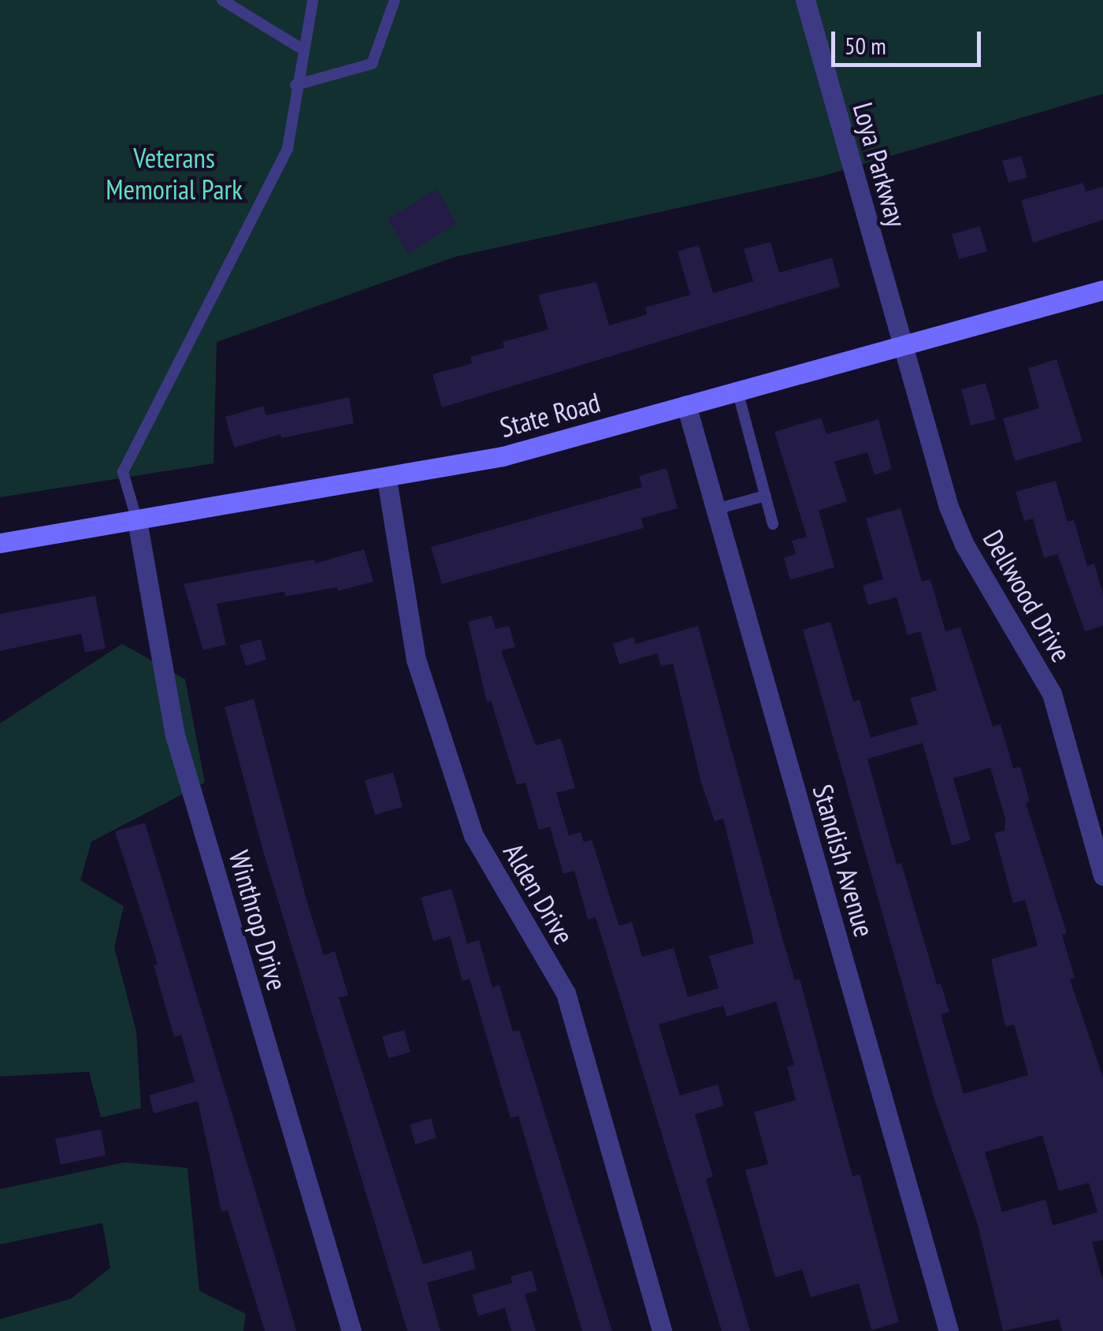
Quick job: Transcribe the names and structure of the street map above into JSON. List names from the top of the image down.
{
  "streets": {
    "main road": ["State Road"],
    "street": [
      "Loya Parkway",
      "Dellwood Drive",
      "Standish Avenue",
      "Alden Drive",
      "Winthrop Drive"
    ]
  },
  "crossings": [
    ["Loya Parkway", "State Road"],
    ["Loya Parkway", "Dellwood Drive"],
    ["State Road", "Dellwood Drive"],
    ["State Road", "Standish Avenue"],
    ["State Road", "Alden Drive"],
    ["State Road", "Winthrop Drive"]
  ],
  "parks": ["Veterans Memorial Park"],
  "scale_bar": "50 m"
}
